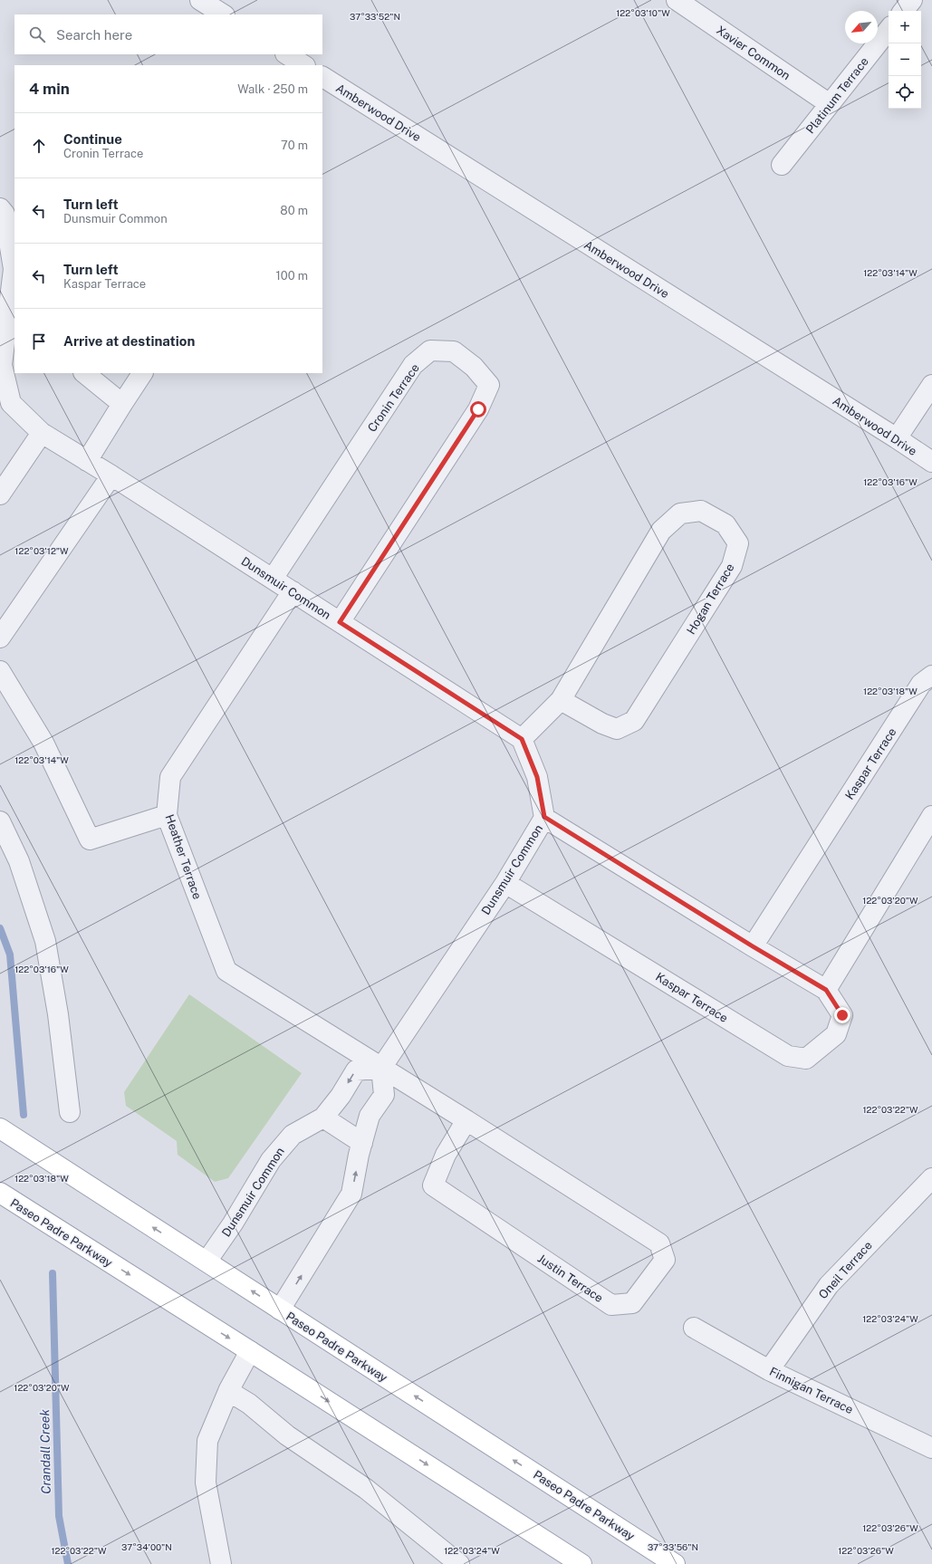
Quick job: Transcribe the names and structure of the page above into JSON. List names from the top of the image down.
{
  "streets": {
    "main road": ["Paseo Padre Parkway"],
    "street": [
      "Xavier Common",
      "Platinum Terrace",
      "Amberwood Drive",
      "Cronin Terrace",
      "Dunsmuir Common",
      "Hogan Terrace",
      "Kaspar Terrace",
      "Heather Terrace",
      "Oneil Terrace",
      "Justin Terrace",
      "Finnigan Terrace"
    ]
  },
  "crossings": [
    ["Xavier Common", "Platinum Terrace"],
    ["Cronin Terrace", "Dunsmuir Common"],
    ["Dunsmuir Common", "Hogan Terrace"],
    ["Dunsmuir Common", "Kaspar Terrace"],
    ["Dunsmuir Common", "Heather Terrace"],
    ["Dunsmuir Common", "Paseo Padre Parkway"],
    ["Dunsmuir Common", "Justin Terrace"],
    ["Heather Terrace", "Justin Terrace"],
    ["Oneil Terrace", "Finnigan Terrace"]
  ],
  "water": ["Crandall Creek"],
  "north": "bottom left",
  "page": {
    "map_buttons": ["+", "−"],
    "search": "Search here",
    "heading": ["4 min", "Walk · 250 m"],
    "list": [
      ["Continue", "Cronin Terrace", "70 m"],
      ["Turn left", "Dunsmuir Common", "80 m"],
      ["Turn left", "Kaspar Terrace", "100 m"],
      "Arrive at destination"
    ]
  },
  "coordinates": [
    "122°03'10\"W",
    "37°33'52\"N",
    "122°03'14\"W",
    "122°03'16\"W",
    "122°03'12\"W",
    "122°03'18\"W",
    "122°03'20\"W",
    "122°03'22\"W",
    "122°03'24\"W",
    "122°03'26\"W",
    "37°34'00\"N",
    "37°33'56\"N"
  ]
}
